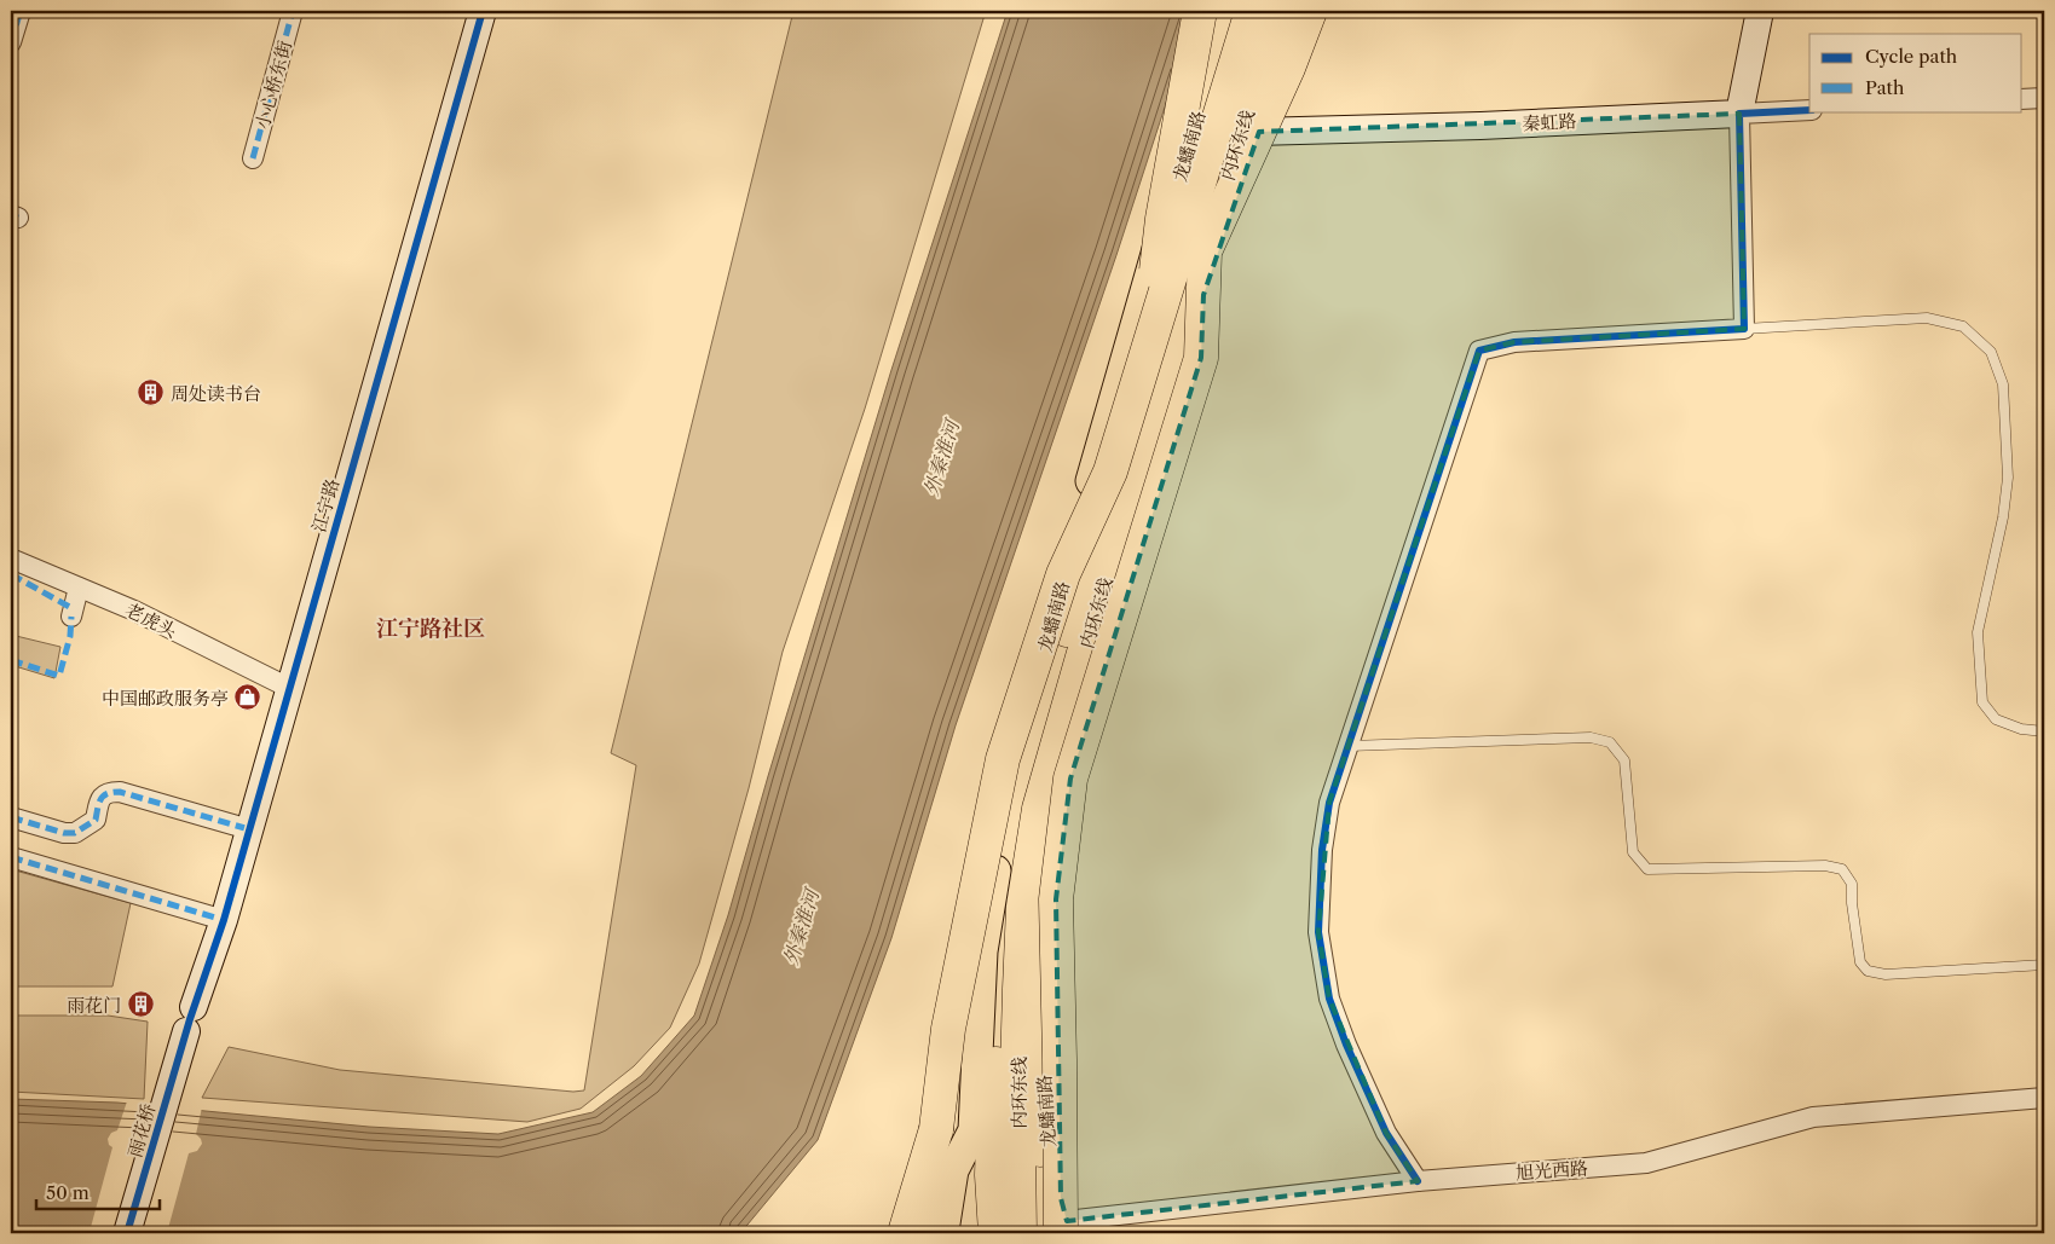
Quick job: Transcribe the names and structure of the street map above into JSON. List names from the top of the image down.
{
  "streets": {
    "highway": ["内环东线"],
    "main road": ["龙蟠南路"],
    "street": [
      "小心桥东街",
      "秦虹路",
      "江宁路",
      "老虎头",
      "雨花桥",
      "旭光西路"
    ]
  },
  "crossings": [
    ["秦虹路", "龙蟠南路"],
    ["江宁路", "老虎头"],
    ["江宁路", "雨花桥"]
  ],
  "districts": ["江宁路社区"],
  "water": ["外秦淮河"],
  "places": {
    "building": ["周处读书台", "雨花门"],
    "shop": ["中国邮政服务亭"]
  },
  "legend": ["Cycle path", "Path"],
  "scale_bar": "50 m"
}
